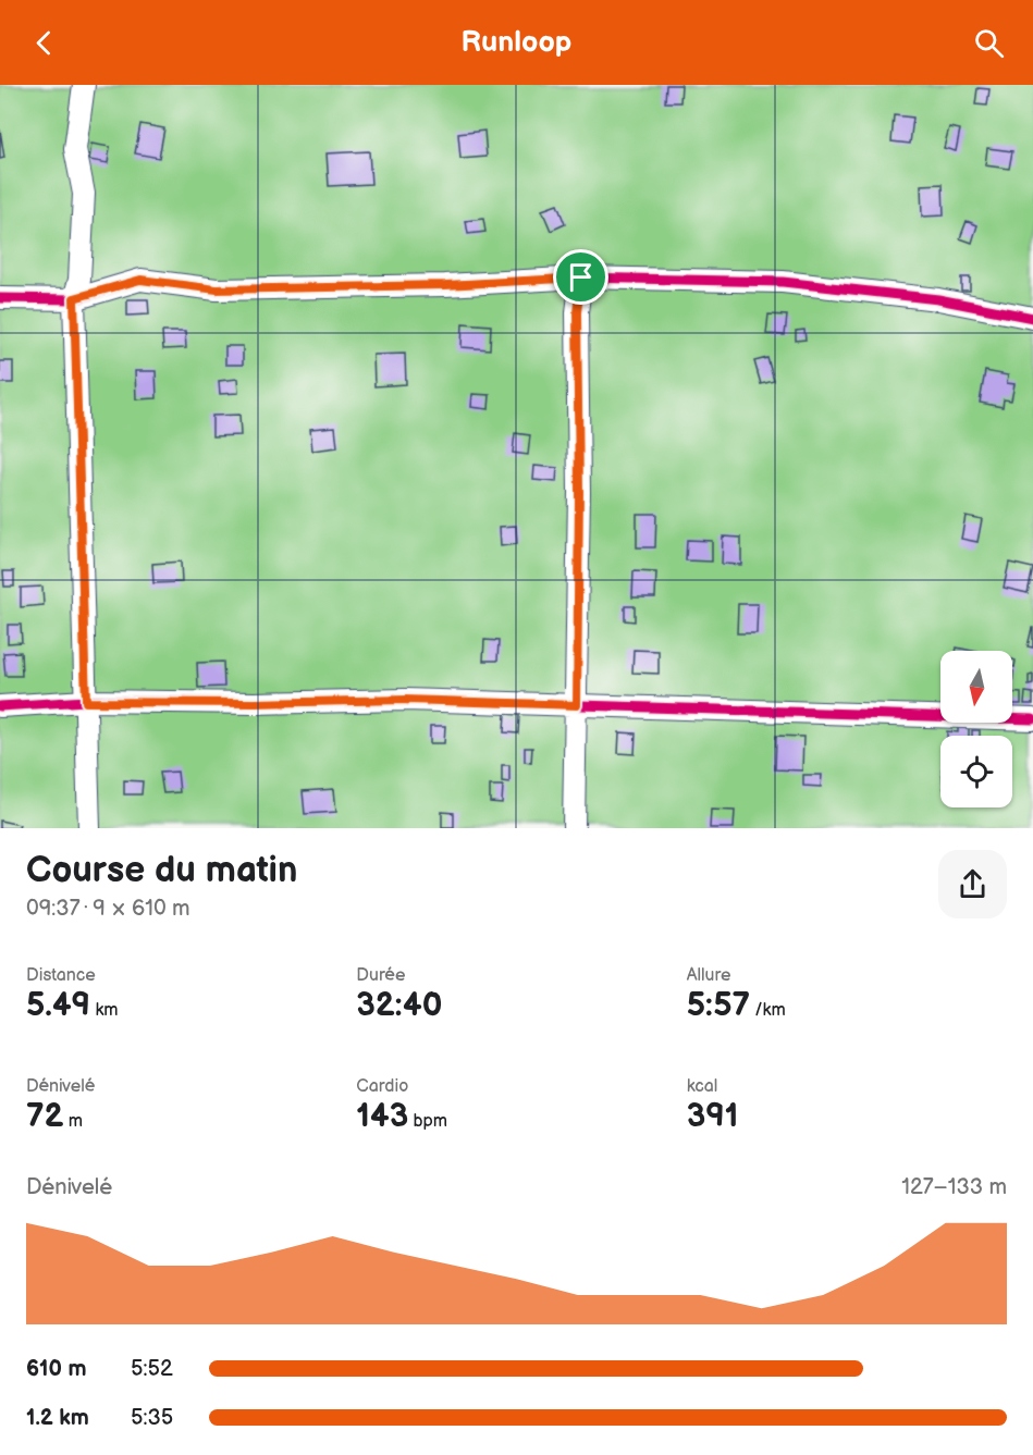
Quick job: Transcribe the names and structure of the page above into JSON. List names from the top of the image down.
{
  "north": "bottom",
  "page": {
    "header": "Runloop",
    "heading": ["Course du matin", "09:37 · 9 × 610 m"],
    "stats": [
      ["Distance", "5.49 km"],
      ["Durée", "32:40"],
      ["Allure", "5:57 /km"],
      ["Dénivelé", "72 m"],
      ["Cardio", "143 bpm"],
      ["kcal", "391"]
    ],
    "chart": ["Dénivelé", "127–133 m"],
    "list": [
      {
        "name": "610 m",
        "note": "5:52"
      },
      {
        "name": "1.2 km",
        "note": "5:35"
      }
    ]
  }
}
